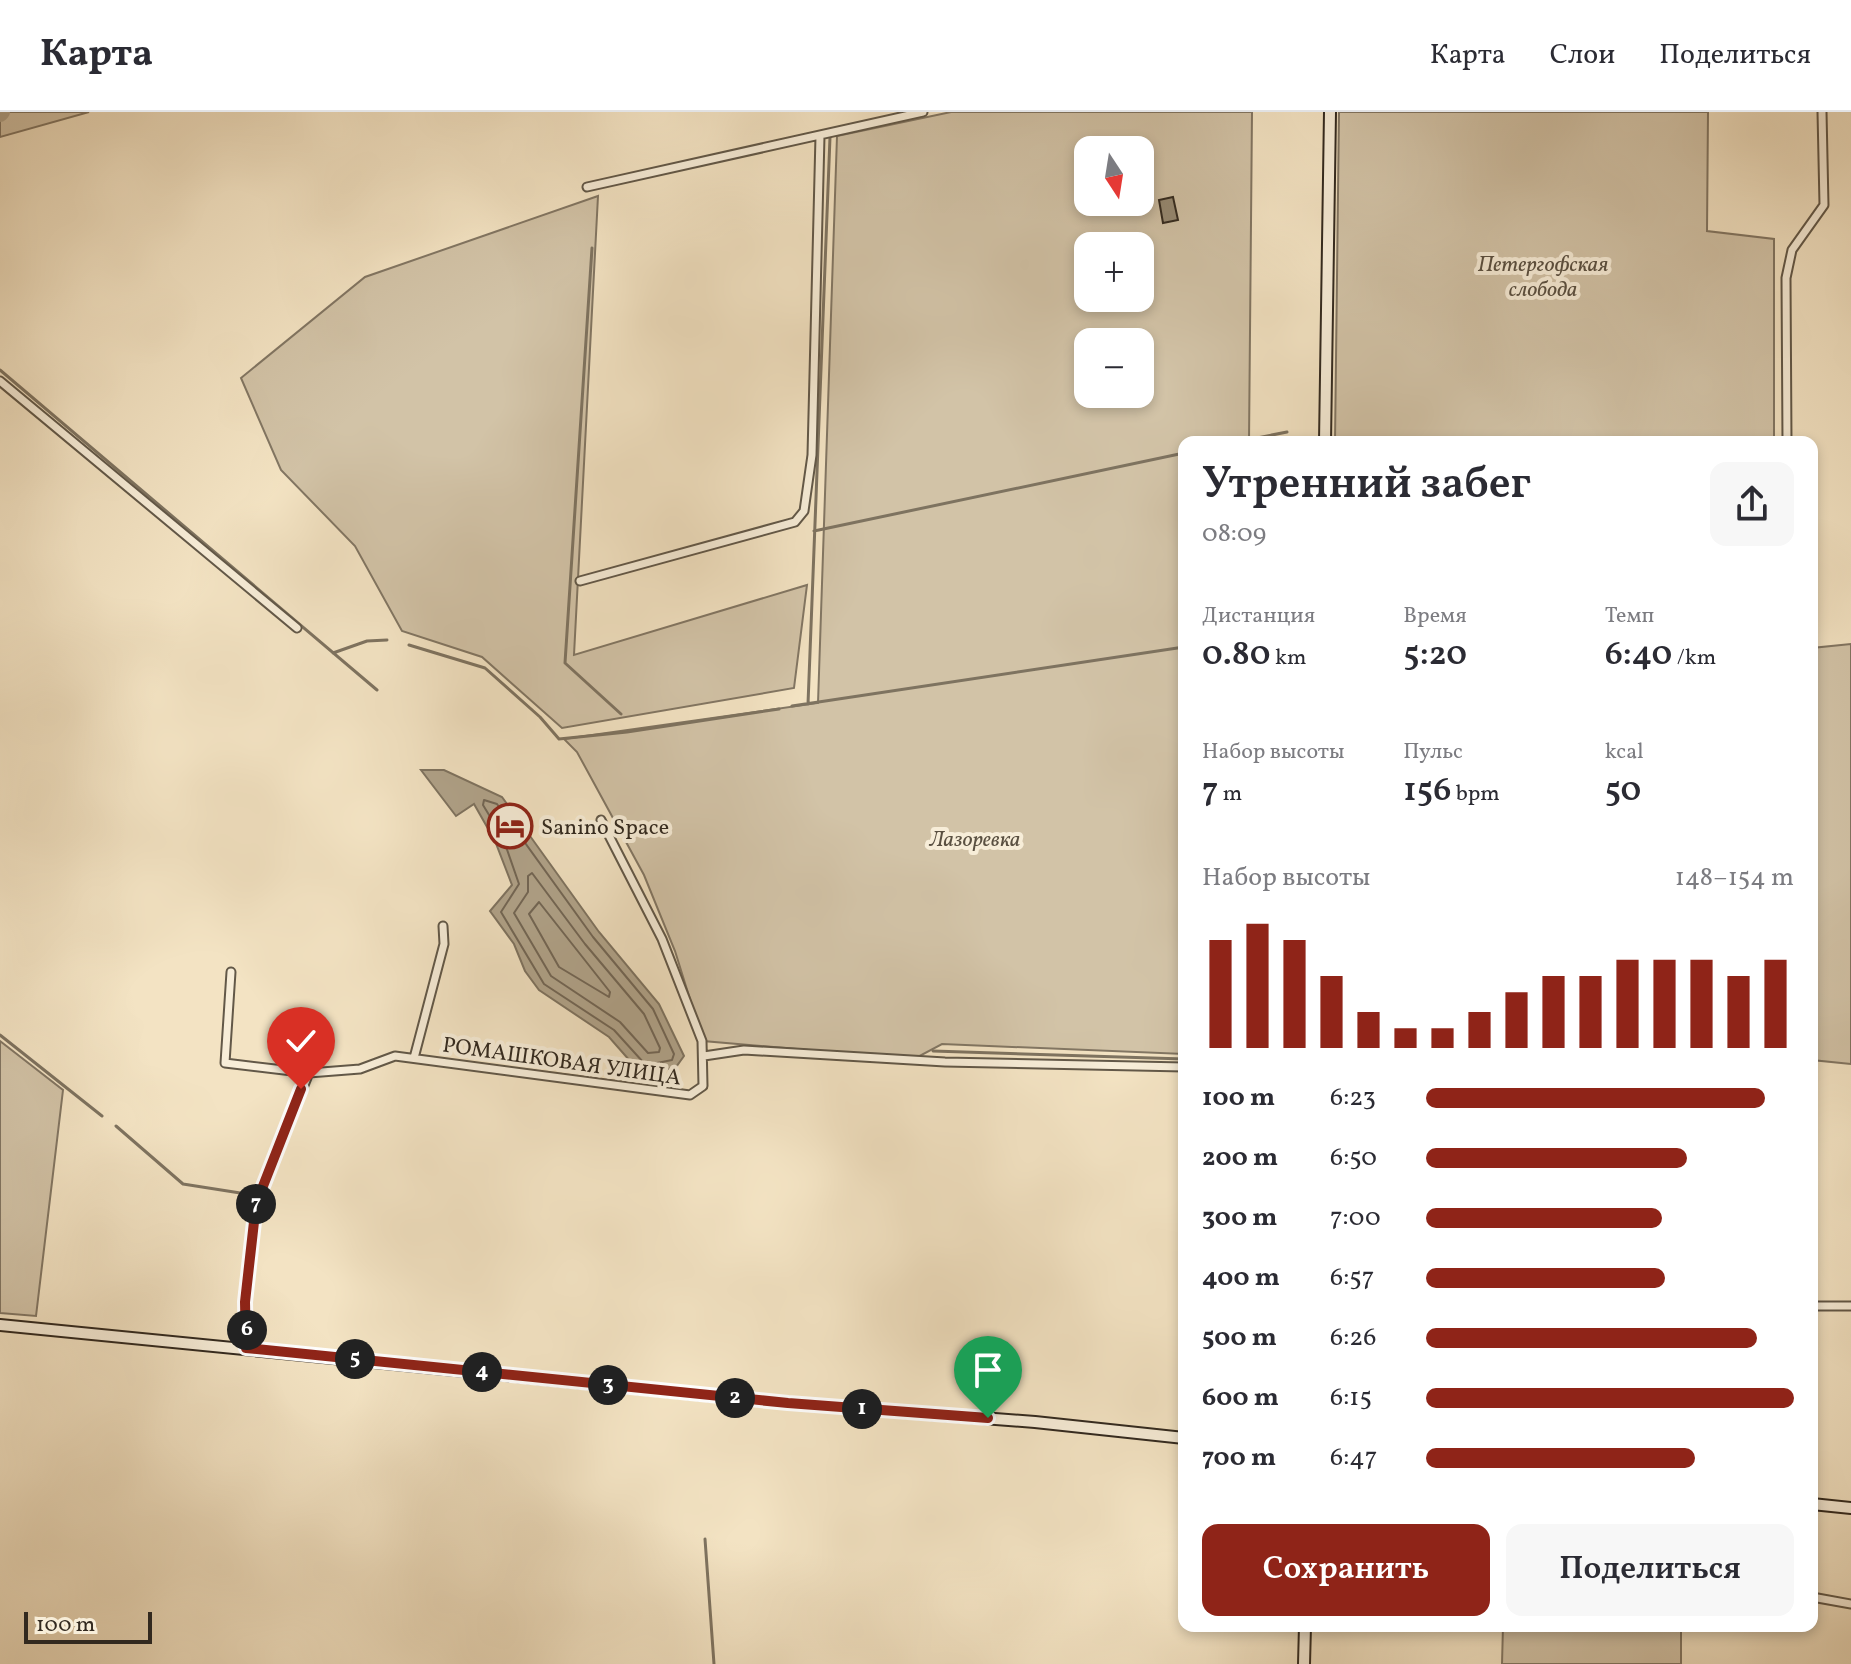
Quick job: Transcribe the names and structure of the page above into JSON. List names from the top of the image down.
{
  "streets": {
    "street": ["РОМАШКОВАЯ УЛИЦА"]
  },
  "parks": ["Петергофская слобода", "Лазоревка"],
  "places": {
    "hotel": ["Sanino Space"]
  },
  "scale_bar": "100 m",
  "north": "bottom",
  "page": {
    "header": "Карта",
    "nav": ["Карта", "Слои", "Поделиться"],
    "map_buttons": ["+", "−"],
    "heading": ["Утренний забег", "08:09"],
    "stats": [
      ["Дистанция", "0.80 km"],
      ["Время", "5:20"],
      ["Темп", "6:40 /km"],
      ["Набор высоты", "7 m"],
      ["Пульс", "156 bpm"],
      ["kcal", "50"]
    ],
    "chart": ["Набор высоты", "148–154 m"],
    "list": [
      {
        "name": "100 m",
        "note": "6:23"
      },
      {
        "name": "200 m",
        "note": "6:50"
      },
      {
        "name": "300 m",
        "note": "7:00"
      },
      {
        "name": "400 m",
        "note": "6:57"
      },
      {
        "name": "500 m",
        "note": "6:26"
      },
      {
        "name": "600 m",
        "note": "6:15"
      },
      {
        "name": "700 m",
        "note": "6:47"
      }
    ],
    "pins": [
      "7",
      "6",
      "5",
      "4",
      "3",
      "2",
      "1"
    ],
    "buttons": ["Сохранить", "Поделиться"],
    "scale": "100 m"
  }
}
